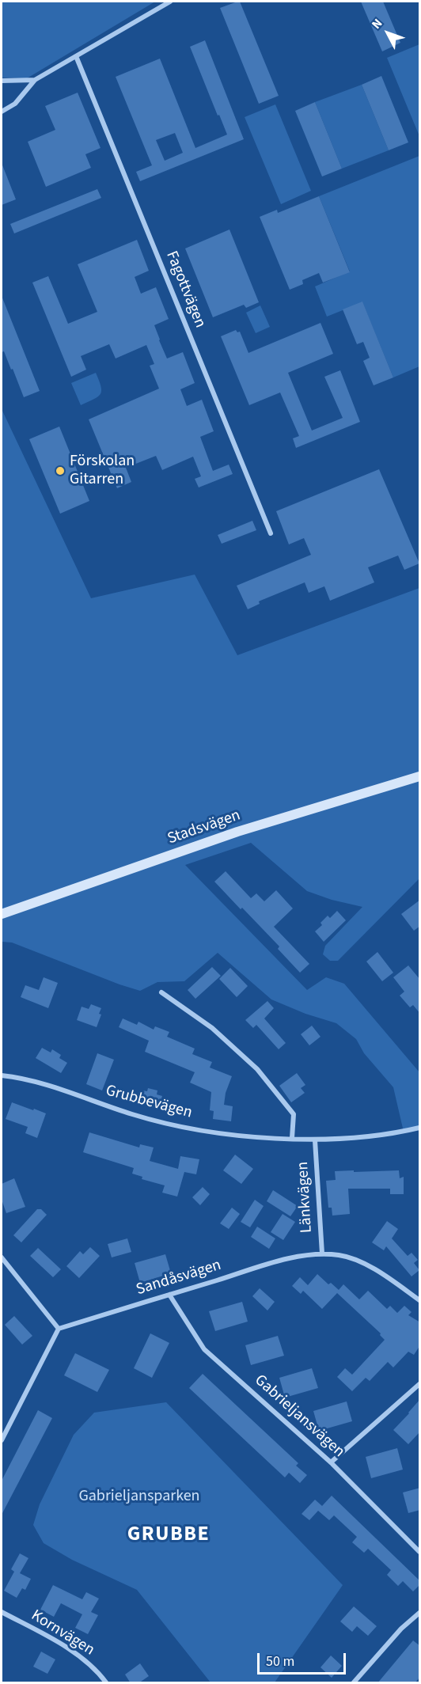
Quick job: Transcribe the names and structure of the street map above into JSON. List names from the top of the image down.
{
  "streets": {
    "main road": ["Stadsvägen"],
    "street": [
      "Fagottvägen",
      "Grubbevägen",
      "Länkvägen",
      "Sandåsvägen",
      "Gabrieljansvägen",
      "Kornvägen"
    ]
  },
  "crossings": [
    ["Grubbevägen", "Länkvägen"],
    ["Länkvägen", "Sandåsvägen"],
    ["Sandåsvägen", "Gabrieljansvägen"]
  ],
  "districts": ["GRUBBE"],
  "parks": ["Gabrieljansparken"],
  "places": ["Förskolan Gitarren"],
  "scale_bar": "50 m",
  "north": "top left"
}
